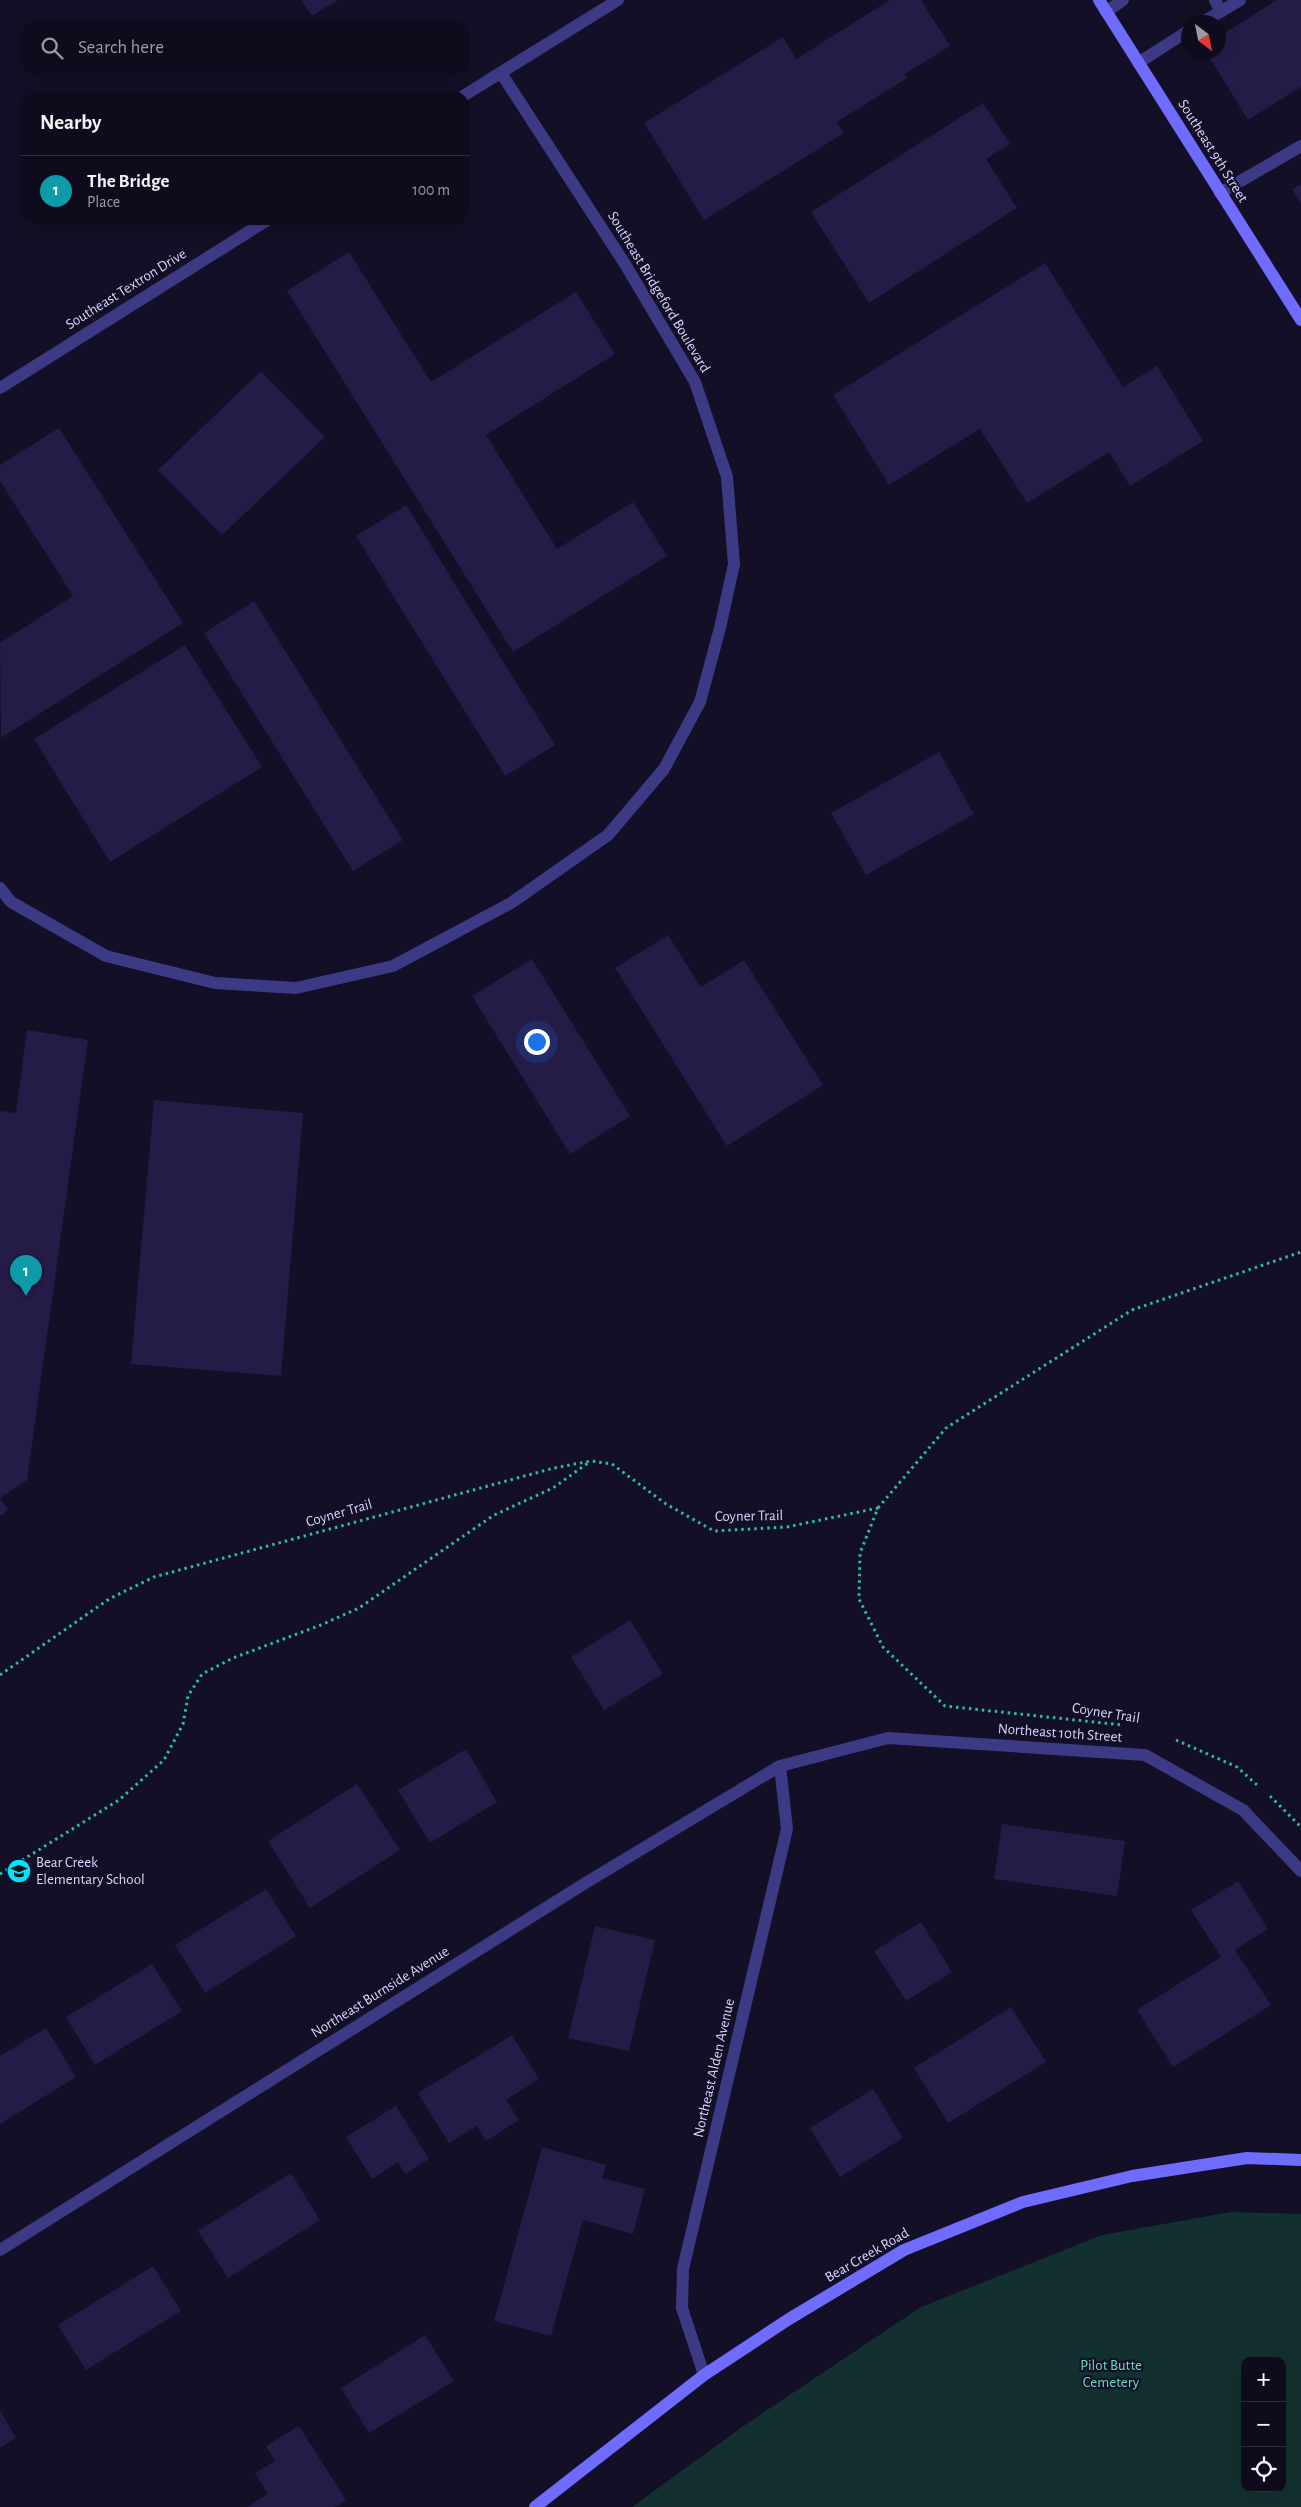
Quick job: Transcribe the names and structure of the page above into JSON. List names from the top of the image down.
{
  "streets": {
    "street": [
      "Southeast 9th Street",
      "Southeast Textron Drive",
      "Southeast Bridgeford Boulevard",
      "Northeast 10th Street",
      "Northeast Burnside Avenue",
      "Northeast Alden Avenue",
      "Bear Creek Road"
    ],
    "path": ["Coyner Trail"]
  },
  "crossings": [
    ["Northeast 10th Street", "Northeast Burnside Avenue"],
    ["Northeast 10th Street", "Northeast Alden Avenue"],
    ["Northeast Burnside Avenue", "Northeast Alden Avenue"],
    ["Northeast Alden Avenue", "Bear Creek Road"]
  ],
  "parks": ["Pilot Butte Cemetery"],
  "places": {
    "school or university": ["Bear Creek Elementary School"]
  },
  "north": "bottom right",
  "page": {
    "search": "Search here",
    "heading": "Nearby",
    "list": [
      {
        "mark": "1",
        "name": "The Bridge",
        "note": "Place",
        "value": "100 m"
      }
    ],
    "pins": "1",
    "map_buttons": ["+", "−"]
  }
}
